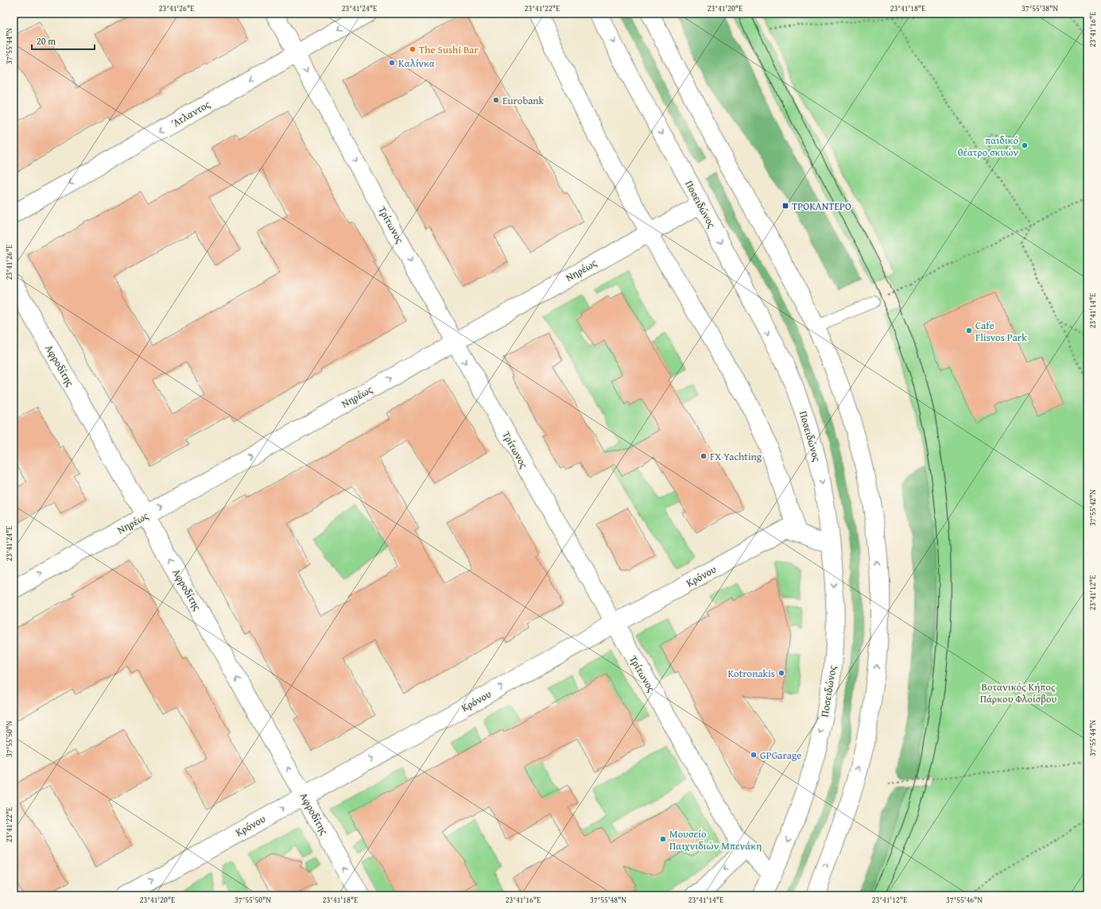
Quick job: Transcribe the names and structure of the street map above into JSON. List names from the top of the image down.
{
  "streets": {
    "main road": [
      "Άτλαντος",
      "Ποσειδώνος",
      "Τρίτωνος",
      "Νηρέως",
      "Αφροδίτης",
      "Κρόνου"
    ]
  },
  "crossings": [
    ["Άτλαντος", "Τρίτωνος"],
    ["Ποσειδώνος", "Τρίτωνος"],
    ["Ποσειδώνος", "Νηρέως"],
    ["Ποσειδώνος", "Κρόνου"],
    ["Τρίτωνος", "Νηρέως"],
    ["Τρίτωνος", "Κρόνου"],
    ["Νηρέως", "Αφροδίτης"],
    ["Αφροδίτης", "Κρόνου"]
  ],
  "one_way": [
    "Άτλαντος",
    "Τρίτωνος",
    "Νηρέως",
    "Αφροδίτης",
    "Κρόνου"
  ],
  "parks": ["Βοτανικός Κήπος Πάρκου Φλοίσβου"],
  "places": {
    "other": [
      "The Sushi Bar",
      "Καλίνκα",
      "Eurobank",
      "παιδικό θέατρο σκυών",
      "Cafe Flisvos Park",
      "FX Yachting",
      "Kotronakis",
      "GPGarage",
      "Μουσείο Παιχνιδιών Μπενάκη"
    ],
    "transit": ["ΤΡΟΚΑΝΤΕΡΟ"]
  },
  "scale_bar": "20 m",
  "coordinates": [
    "23°41'26\"E",
    "23°41'24\"E",
    "23°41'22\"E",
    "23°41'20\"E",
    "23°41'18\"E",
    "37°55'38\"N",
    "23°41'16\"E",
    "37°55'44\"N",
    "23°41'14\"E",
    "37°55'42\"N",
    "23°41'12\"E",
    "37°55'50\"N",
    "37°55'48\"N",
    "37°55'46\"N"
  ]
}
